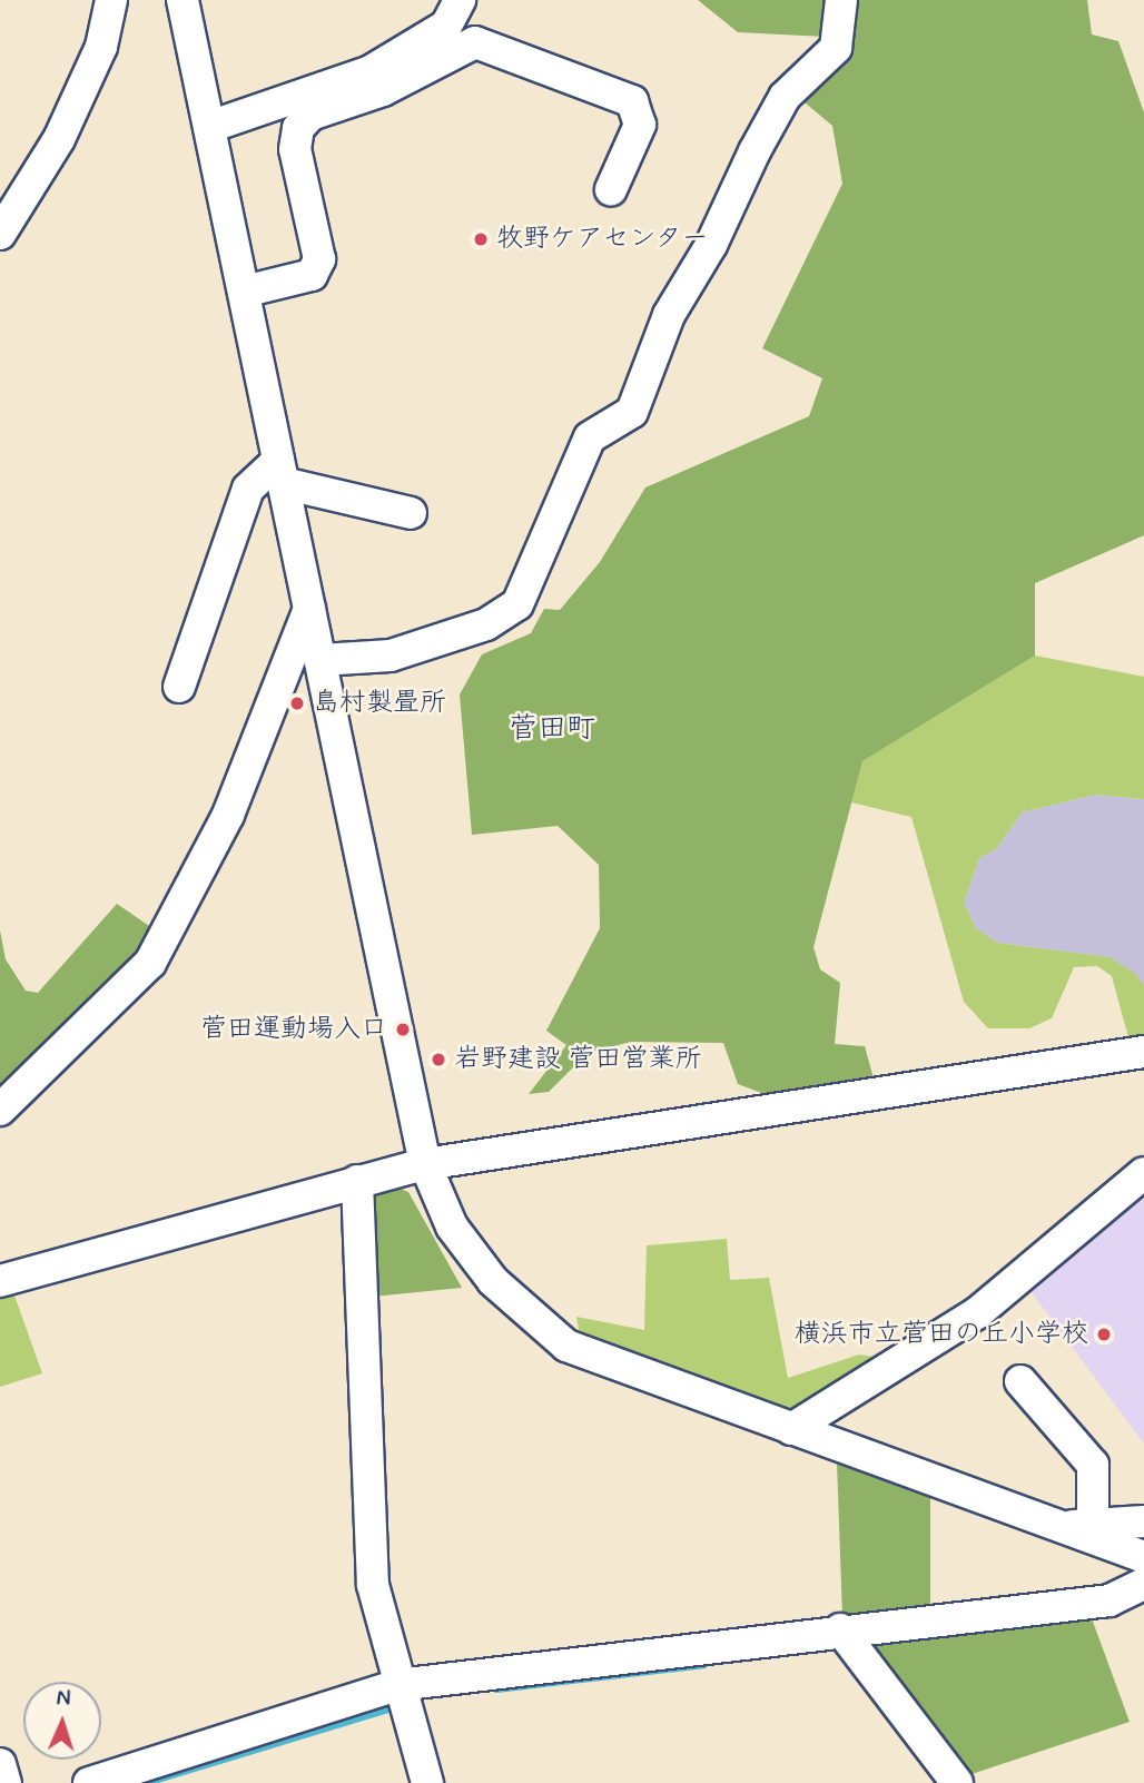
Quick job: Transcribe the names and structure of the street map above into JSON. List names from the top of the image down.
{
  "districts": ["菅田町"],
  "places": [
    "牧野ケアセンター",
    "島村製畳所",
    "菅田運動場入口",
    "岩野建設 菅田営業所",
    "横浜市立菅田の丘小学校"
  ],
  "north": "top"
}
